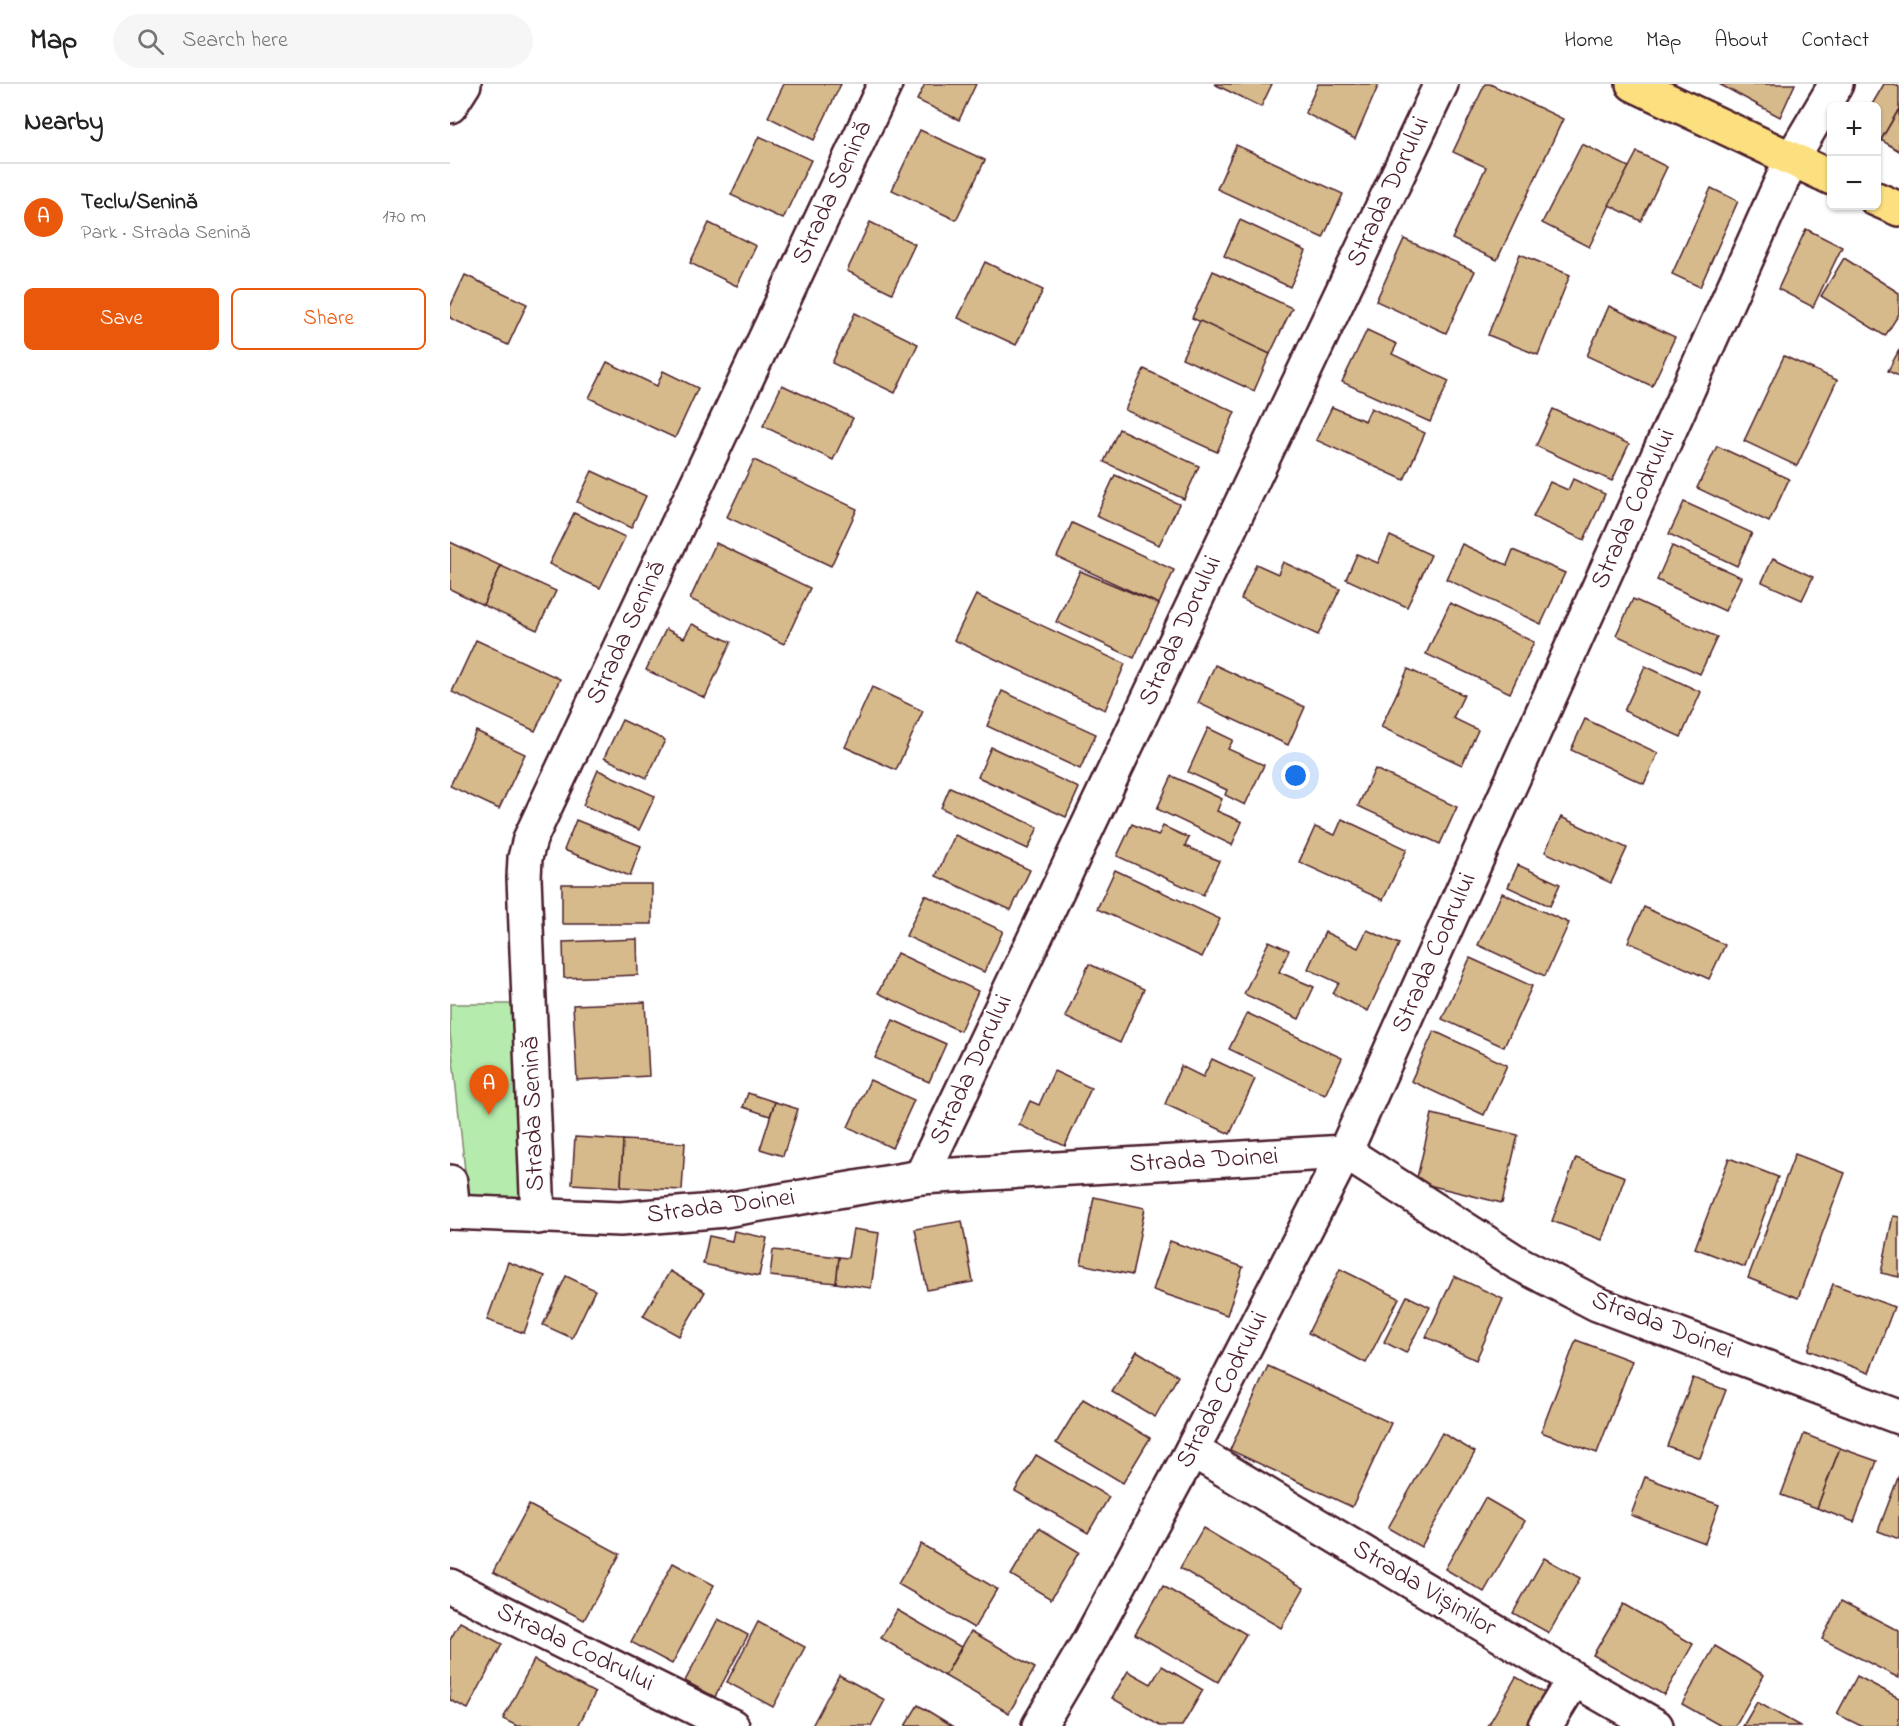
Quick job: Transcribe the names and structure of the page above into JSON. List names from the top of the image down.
{
  "streets": {
    "street": [
      "Strada Dorului",
      "Strada Senină",
      "Strada Codrului",
      "Strada Doinei",
      "Strada Vișinilor"
    ]
  },
  "crossings": [
    ["Strada Dorului", "Strada Doinei"],
    ["Strada Senină", "Strada Doinei"],
    ["Strada Codrului", "Strada Doinei"],
    ["Strada Codrului", "Strada Vișinilor"]
  ],
  "page": {
    "header": "Map",
    "search": "Search here",
    "nav": [
      "Home",
      "Map",
      "About",
      "Contact"
    ],
    "heading": "Nearby",
    "map_buttons": ["+", "−"],
    "list": [
      {
        "mark": "A",
        "name": "Teclu/Senină",
        "note": "Park · Strada Senină",
        "value": "170 m"
      }
    ],
    "buttons": ["Save", "Share"],
    "pins": "A"
  }
}
